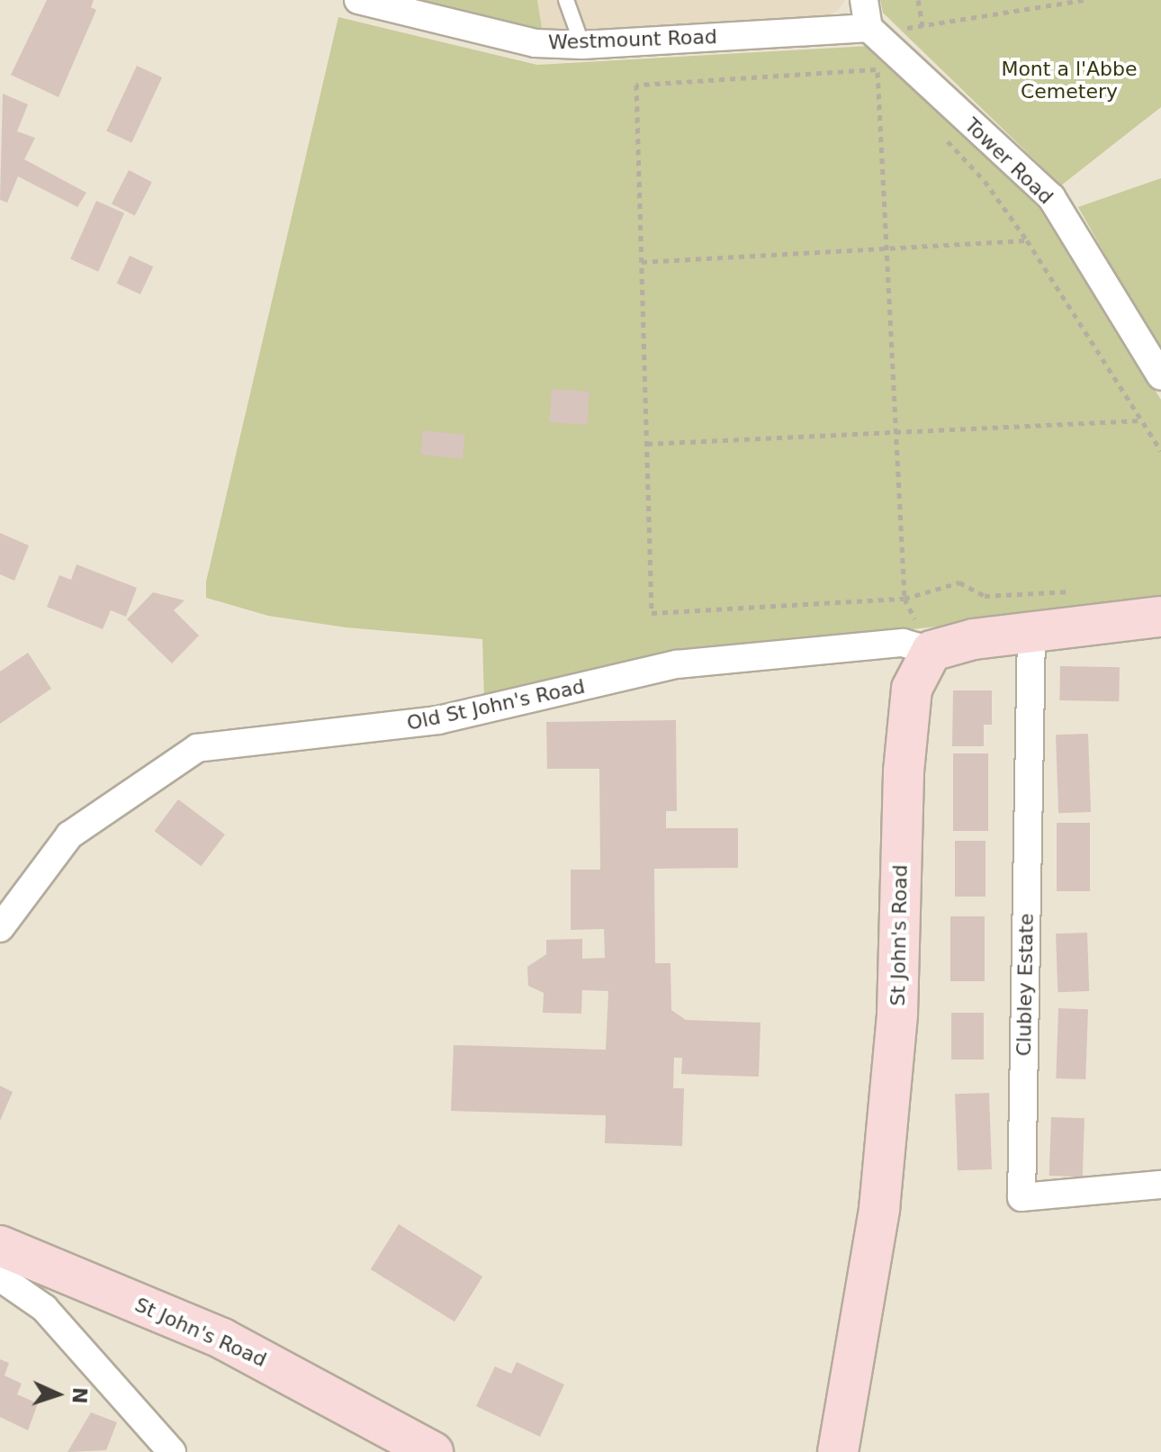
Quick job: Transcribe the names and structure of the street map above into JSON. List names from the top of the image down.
{
  "streets": {
    "main road": ["St John's Road"],
    "street": [
      "Westmount Road",
      "Tower Road",
      "Old St John's Road",
      "Clubley Estate"
    ]
  },
  "crossings": [
    ["Westmount Road", "Tower Road"],
    ["Old St John's Road", "St John's Road"]
  ],
  "parks": ["Mont a l'Abbe Cemetery"],
  "north": "right"
}
